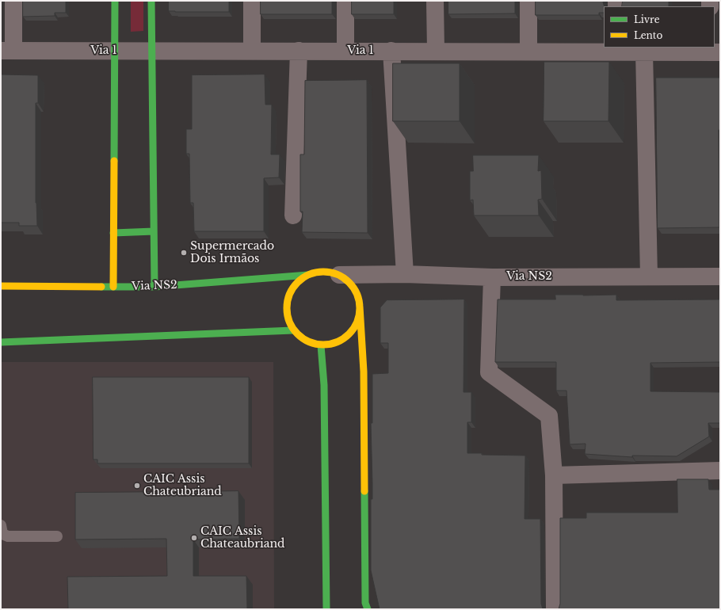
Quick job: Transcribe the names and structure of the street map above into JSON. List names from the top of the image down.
{
  "streets": {
    "street": ["Via 1", "Via NS2"]
  },
  "places": ["Supermercado Dois Irmãos", "CAIC Assis Chateubriand", "CAIC Assis Chateaubriand"],
  "legend": ["Livre", "Lento"]
}
